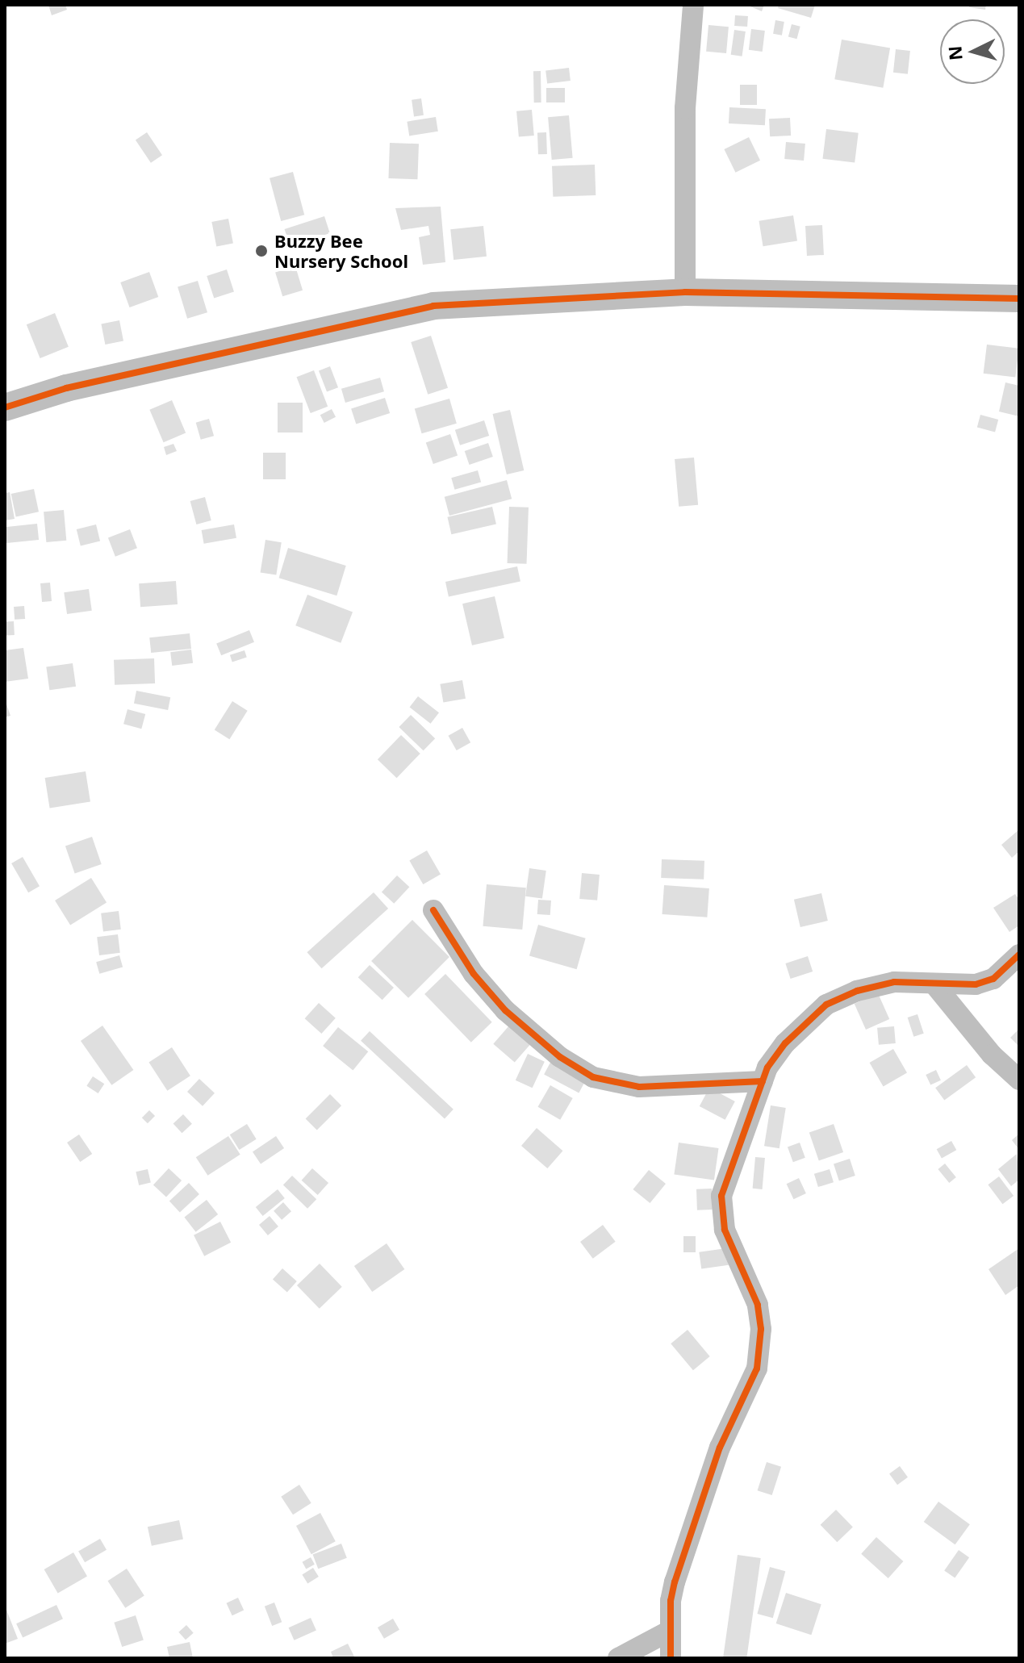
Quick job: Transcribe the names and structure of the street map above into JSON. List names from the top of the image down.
{
  "places": ["Buzzy Bee Nursery School"],
  "north": "left"
}
